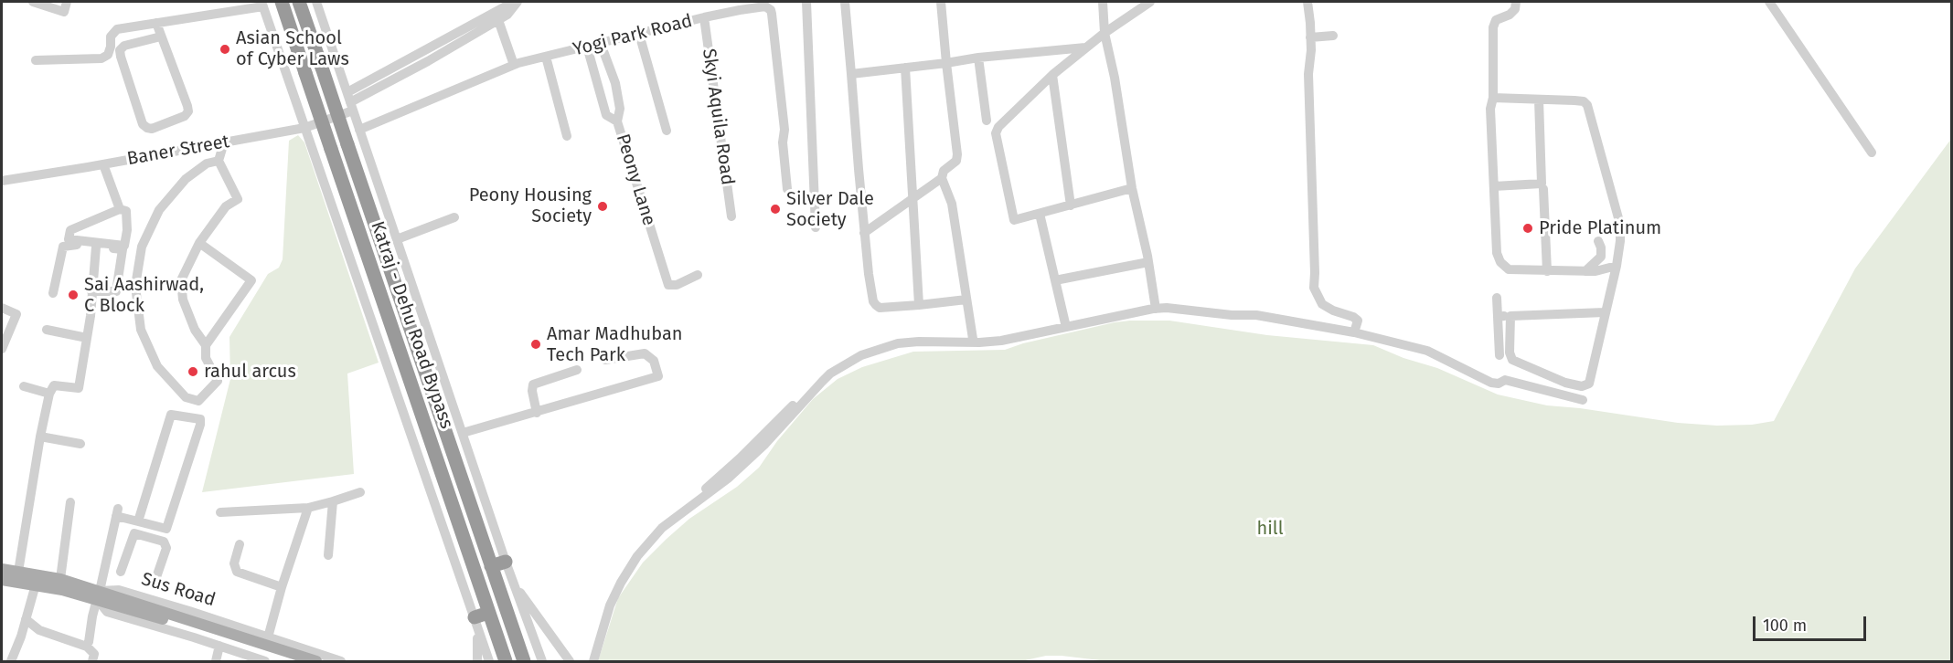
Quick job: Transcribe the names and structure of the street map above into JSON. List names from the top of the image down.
{
  "streets": {
    "highway": ["Katraj - Dehu Road Bypass"],
    "main road": ["Sus Road"],
    "street": [
      "Yogi Park Road",
      "Skyi Aquila Road",
      "Baner Street",
      "Peony Lane"
    ]
  },
  "crossings": [
    ["Yogi Park Road", "Skyi Aquila Road"],
    ["Yogi Park Road", "Peony Lane"]
  ],
  "parks": ["hill"],
  "places": [
    "Asian School of Cyber Laws",
    "Peony Housing Society",
    "Silver Dale Society",
    "Pride Platinum",
    "Sai Aashirwad, C Block",
    "Amar Madhuban Tech Park",
    "rahul arcus"
  ],
  "scale_bar": "100 m"
}
